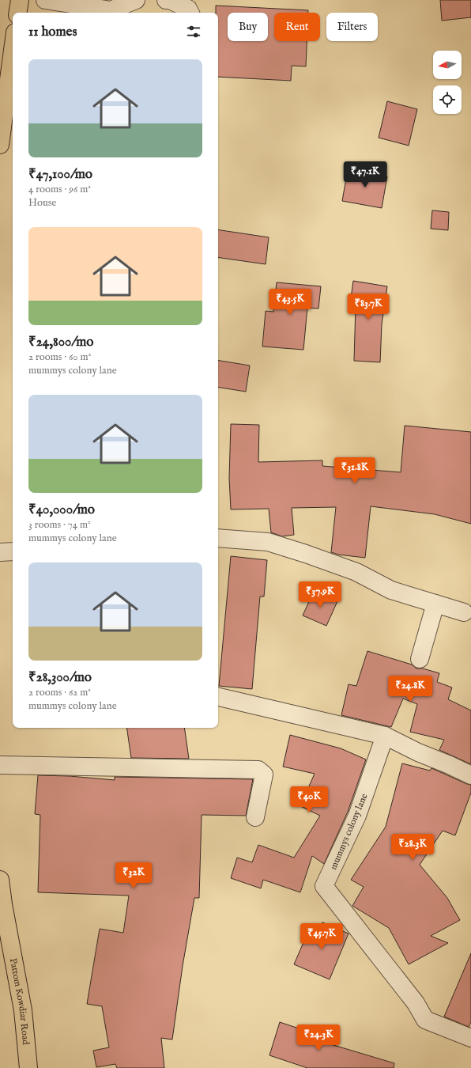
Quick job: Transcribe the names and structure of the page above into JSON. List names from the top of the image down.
{
  "streets": {
    "main road": ["Pattom Kowdiar Road"],
    "street": ["mummys colony lane"]
  },
  "north": "left",
  "page": {
    "chip": ["Buy", "Rent", "Filters"],
    "heading": "11 homes",
    "list": [
      {
        "name": "₹47,100/mo",
        "note": "4 rooms · 96 m² · House"
      },
      {
        "name": "₹24,800/mo",
        "note": "2 rooms · 60 m² · mummys colony lane"
      },
      {
        "name": "₹40,000/mo",
        "note": "3 rooms · 74 m² · mummys colony lane"
      },
      {
        "name": "₹28,300/mo",
        "note": "2 rooms · 62 m² · mummys colony lane"
      }
    ],
    "price": [
      "₹47.1K",
      "₹43.5K",
      "₹83.7K",
      "₹31.8K",
      "₹37.9K",
      "₹24.8K",
      "₹40K",
      "₹28.3K",
      "₹32K",
      "₹45.7K",
      "₹24.3K"
    ]
  }
}
